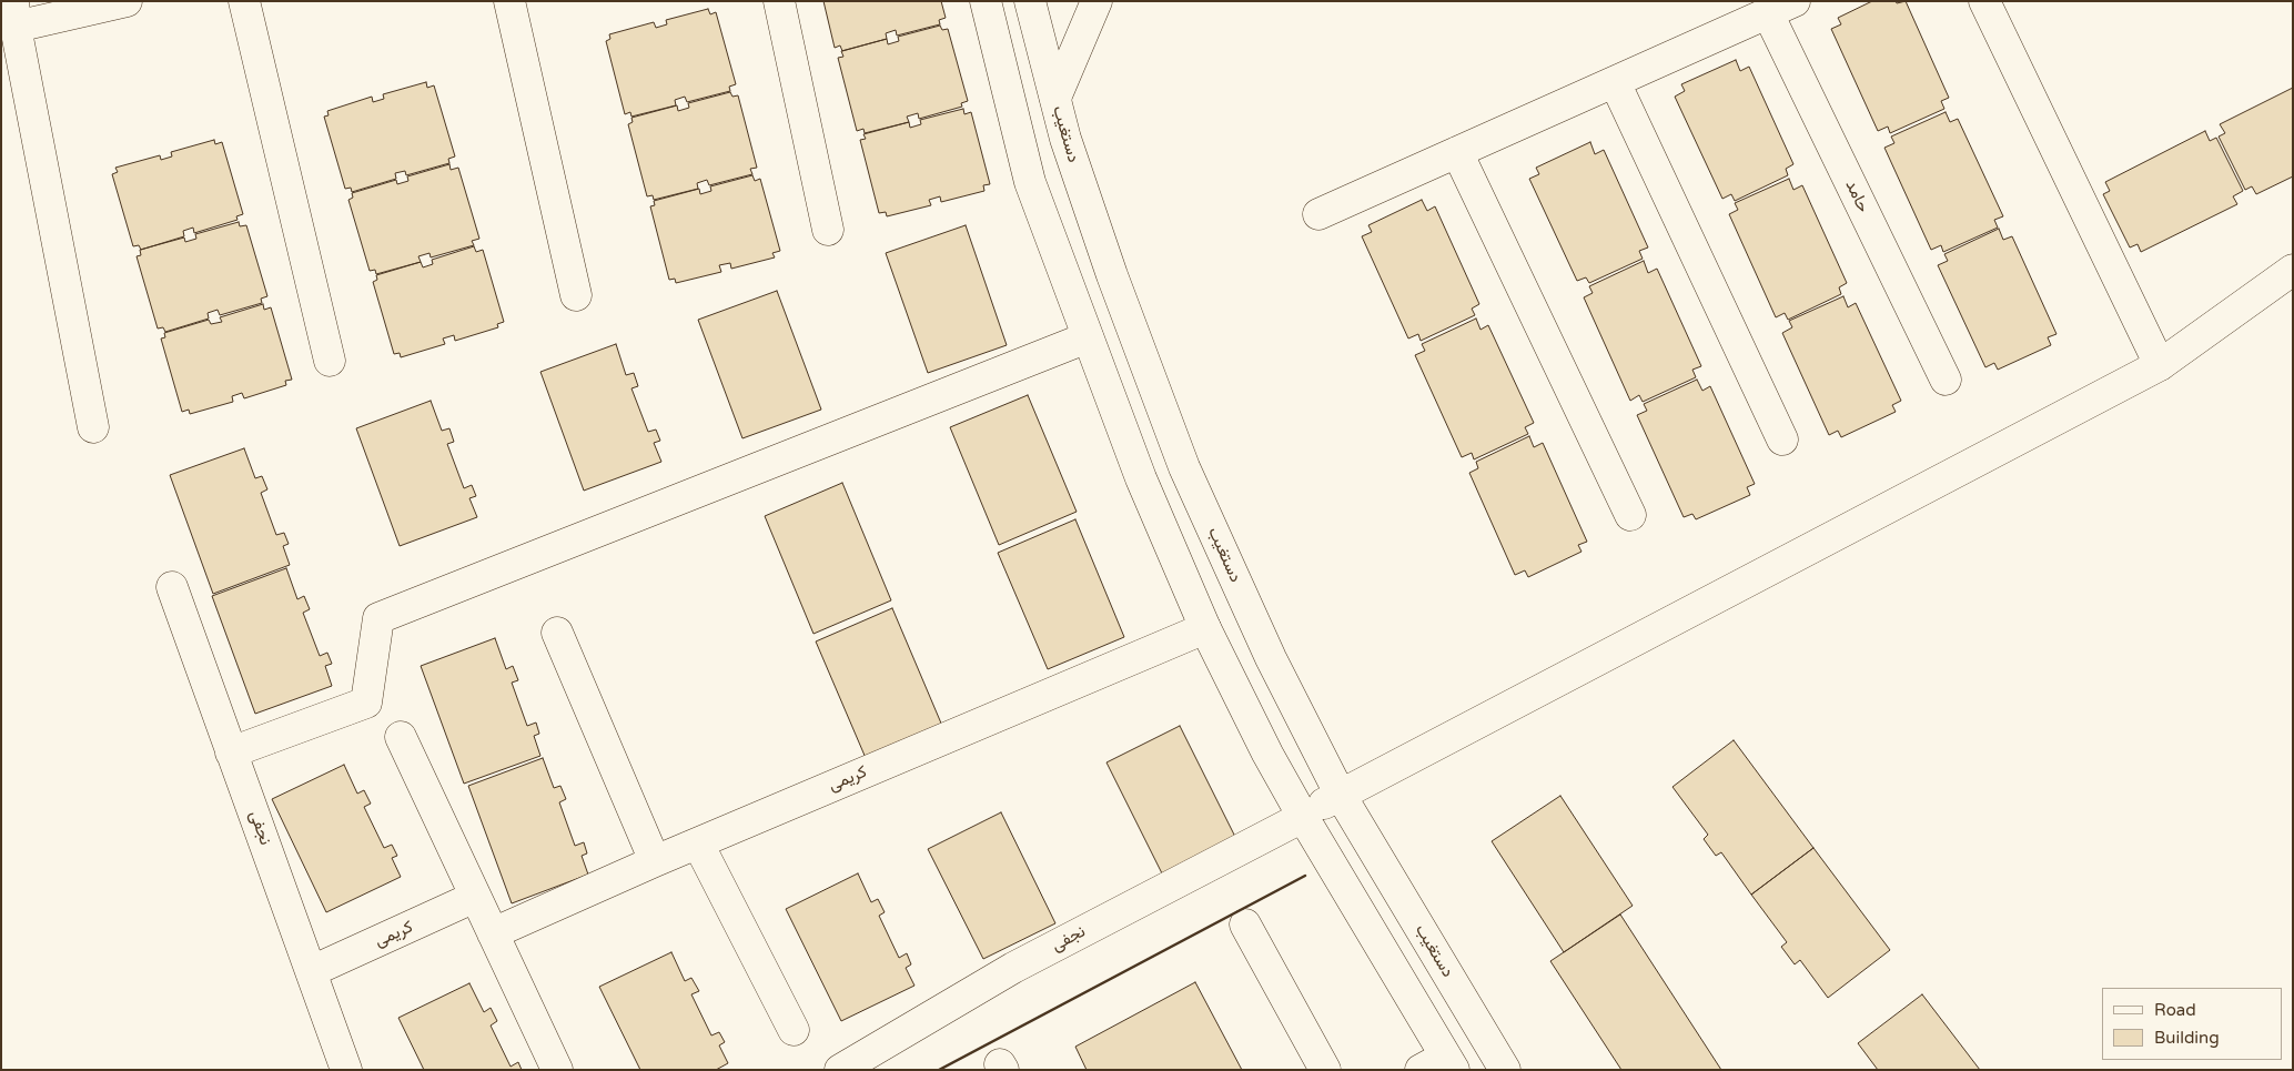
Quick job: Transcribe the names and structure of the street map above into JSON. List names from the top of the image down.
{
  "streets": {
    "street": [
      "دستغیب",
      "حامد",
      "کریمی",
      "نجفی"
    ]
  },
  "crossings": [
    ["دستغیب", "نجفی"],
    ["کریمی", "نجفی"]
  ],
  "legend": ["Road", "Building"]
}
